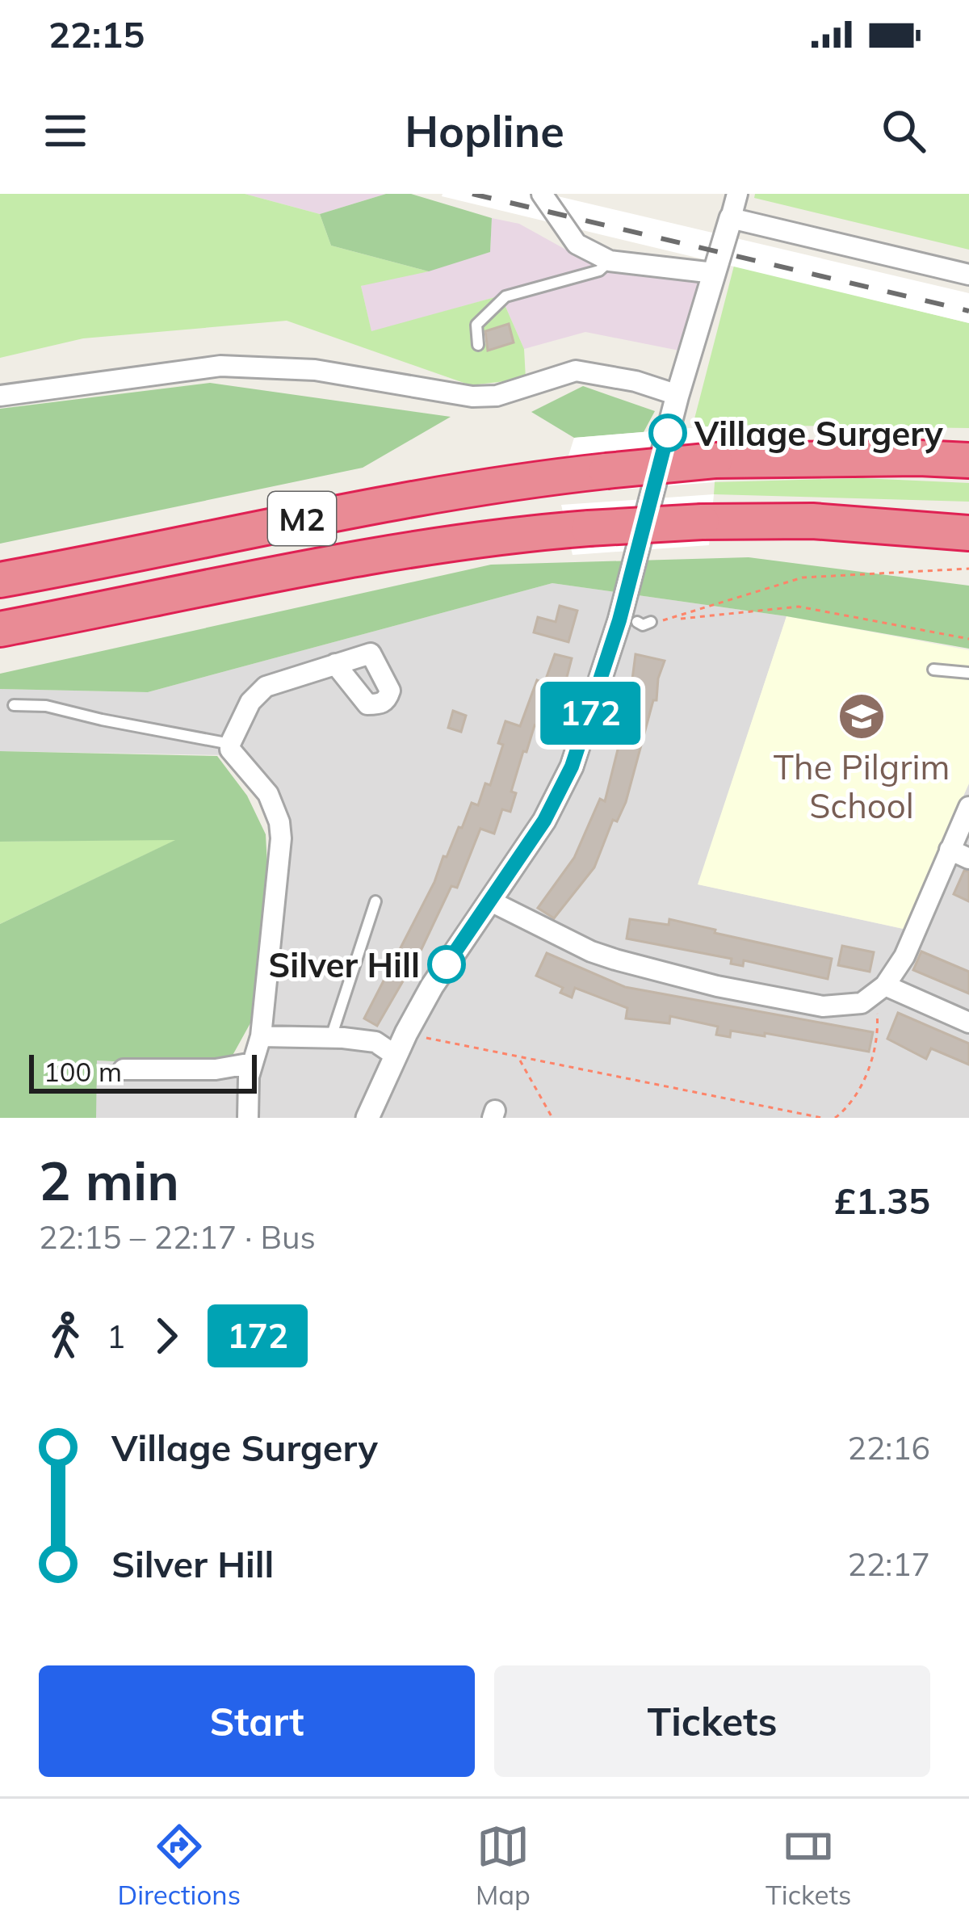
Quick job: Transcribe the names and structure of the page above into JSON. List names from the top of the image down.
{
  "streets": {
    "highway": ["M2"]
  },
  "places": {
    "other": ["Village Surgery", "Silver Hill"],
    "school or university": ["The Pilgrim School"]
  },
  "lines": ["bus line 172"],
  "scale_bar": "100 m",
  "page": {
    "status": "22:15",
    "header": "Hopline",
    "on_map": "172",
    "scale": "100 m",
    "heading": ["2 min", "22:15 – 22:17 · Bus", "£1.35"],
    "legs": ["1", "172"],
    "list": [
      {
        "name": "Village Surgery",
        "value": "22:16"
      },
      {
        "name": "Silver Hill",
        "value": "22:17"
      }
    ],
    "buttons": ["Start", "Tickets"],
    "tabs": ["Directions", "Map", "Tickets"]
  }
}
